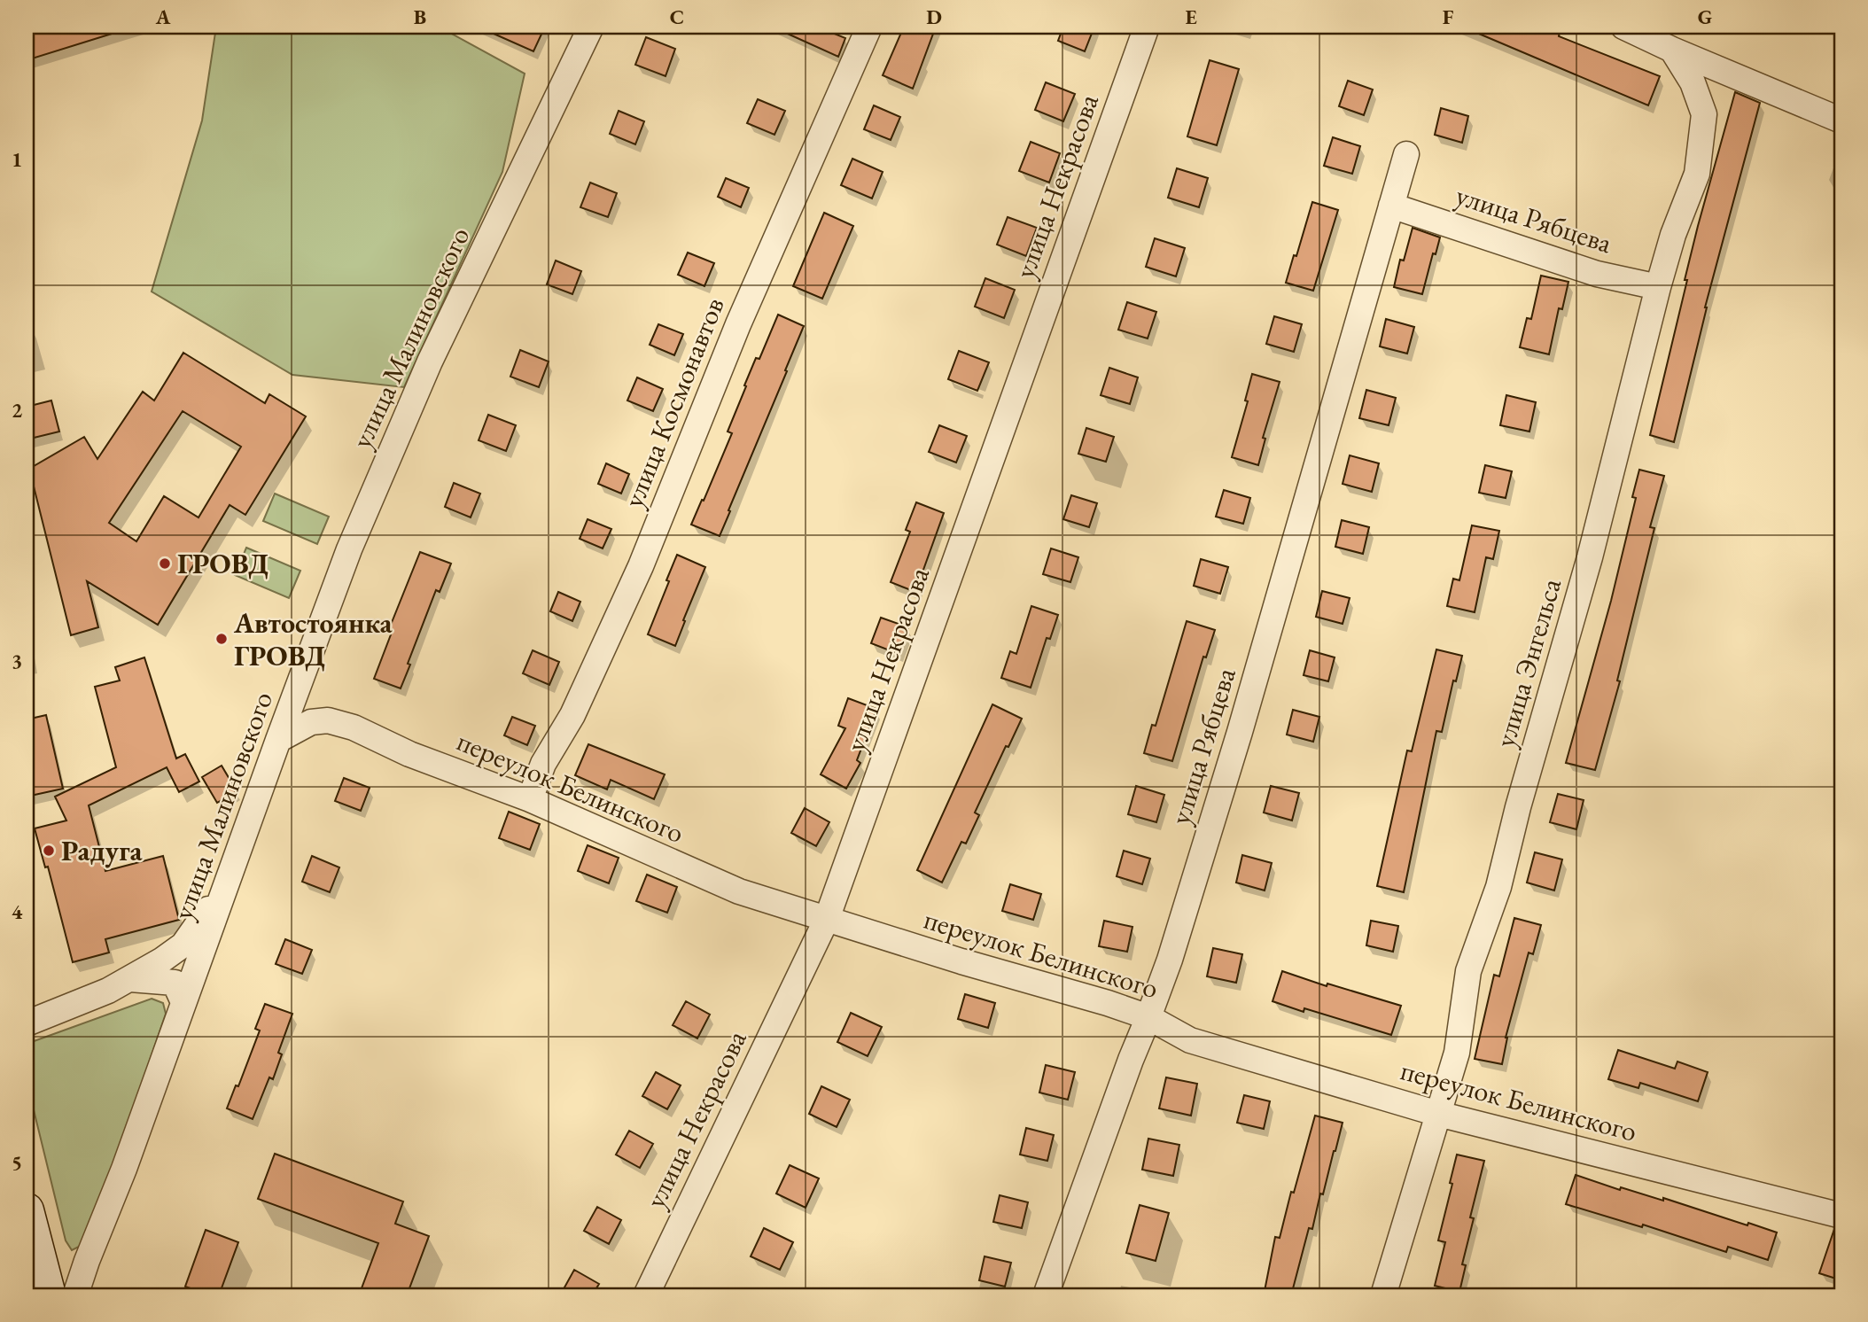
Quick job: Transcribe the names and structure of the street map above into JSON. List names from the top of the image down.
{
  "streets": {
    "street": [
      "улица Некрасова",
      "улица Рябцева",
      "улица Малиновского",
      "улица Космонавтов",
      "улица Энгельса",
      "переулок Белинского"
    ]
  },
  "crossings": [
    ["улица Некрасова", "переулок Белинского"],
    ["улица Рябцева", "улица Энгельса"],
    ["улица Рябцева", "переулок Белинского"],
    ["улица Малиновского", "переулок Белинского"],
    ["улица Космонавтов", "переулок Белинского"],
    ["улица Энгельса", "переулок Белинского"]
  ],
  "places": ["ГРОВД", "Автостоянка ГРОВД", "Радуга"],
  "grid": {
    "columns": [
      "A",
      "B",
      "C",
      "D",
      "E",
      "F",
      "G"
    ],
    "rows": [
      "1",
      "2",
      "3",
      "4",
      "5"
    ]
  }
}
